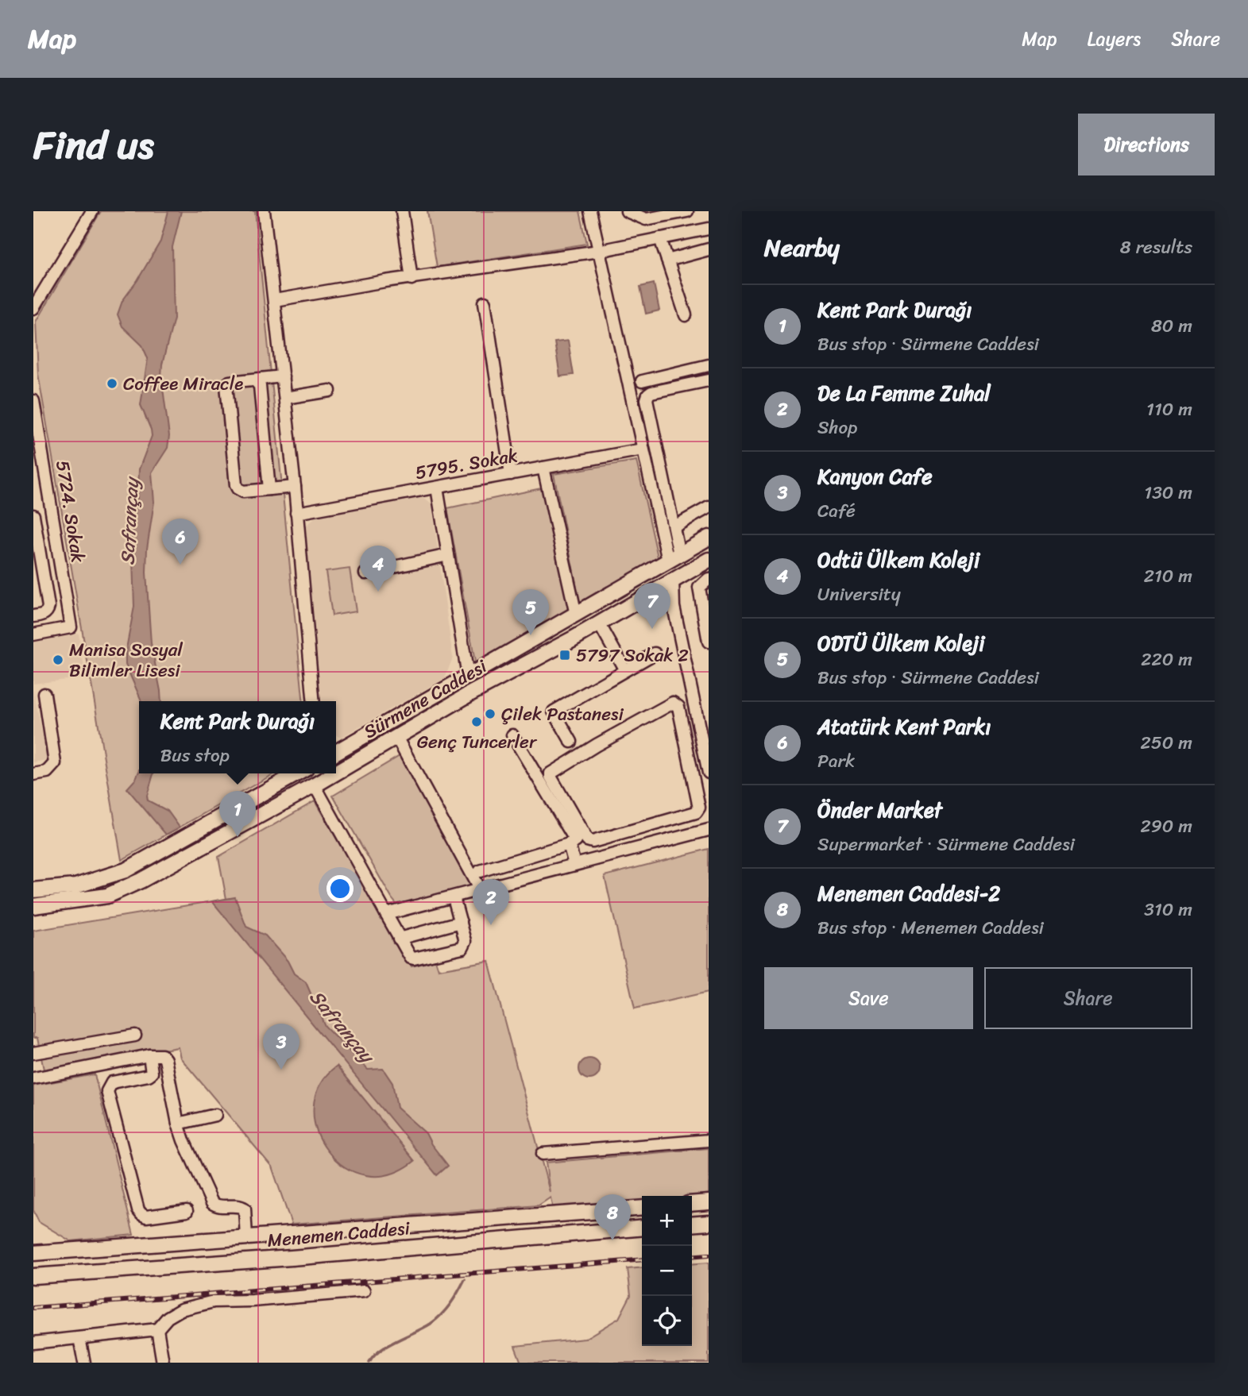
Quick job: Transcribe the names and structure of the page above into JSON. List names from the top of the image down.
{
  "streets": {
    "main road": ["Sürmene Caddesi", "Menemen Caddesi"],
    "street": ["5795. Sokak", "5724. Sokak"]
  },
  "water": ["Safrançay"],
  "places": {
    "other": [
      "Coffee Miracle",
      "Manisa Sosyal Bilimler Lisesi",
      "Çilek Pastanesi",
      "Genç Tuncerler"
    ],
    "transit": ["5797 Sokak 2"]
  },
  "page": {
    "header": "Map",
    "nav": ["Map", "Layers", "Share"],
    "title": "Find us",
    "buttons": [
      "Directions",
      ["Save", "Share"]
    ],
    "heading": ["Nearby", "8 results"],
    "list": [
      {
        "mark": "1",
        "name": "Kent Park Durağı",
        "note": "Bus stop · Sürmene Caddesi",
        "value": "80 m"
      },
      {
        "mark": "2",
        "name": "De La Femme Zuhal",
        "note": "Shop",
        "value": "110 m"
      },
      {
        "mark": "3",
        "name": "Kanyon Cafe",
        "note": "Café",
        "value": "130 m"
      },
      {
        "mark": "4",
        "name": "Odtü Ülkem Koleji",
        "note": "University",
        "value": "210 m"
      },
      {
        "mark": "5",
        "name": "ODTÜ Ülkem Koleji",
        "note": "Bus stop · Sürmene Caddesi",
        "value": "220 m"
      },
      {
        "mark": "6",
        "name": "Atatürk Kent Parkı",
        "note": "Park",
        "value": "250 m"
      },
      {
        "mark": "7",
        "name": "Önder Market",
        "note": "Supermarket · Sürmene Caddesi",
        "value": "290 m"
      },
      {
        "mark": "8",
        "name": "Menemen Caddesi-2",
        "note": "Bus stop · Menemen Caddesi",
        "value": "310 m"
      }
    ],
    "pins": [
      "6",
      "4",
      "7",
      "5",
      "1",
      "2",
      "3",
      "8"
    ],
    "popup": ["Kent Park Durağı", "Bus stop"],
    "map_buttons": ["+", "−"]
  }
}
